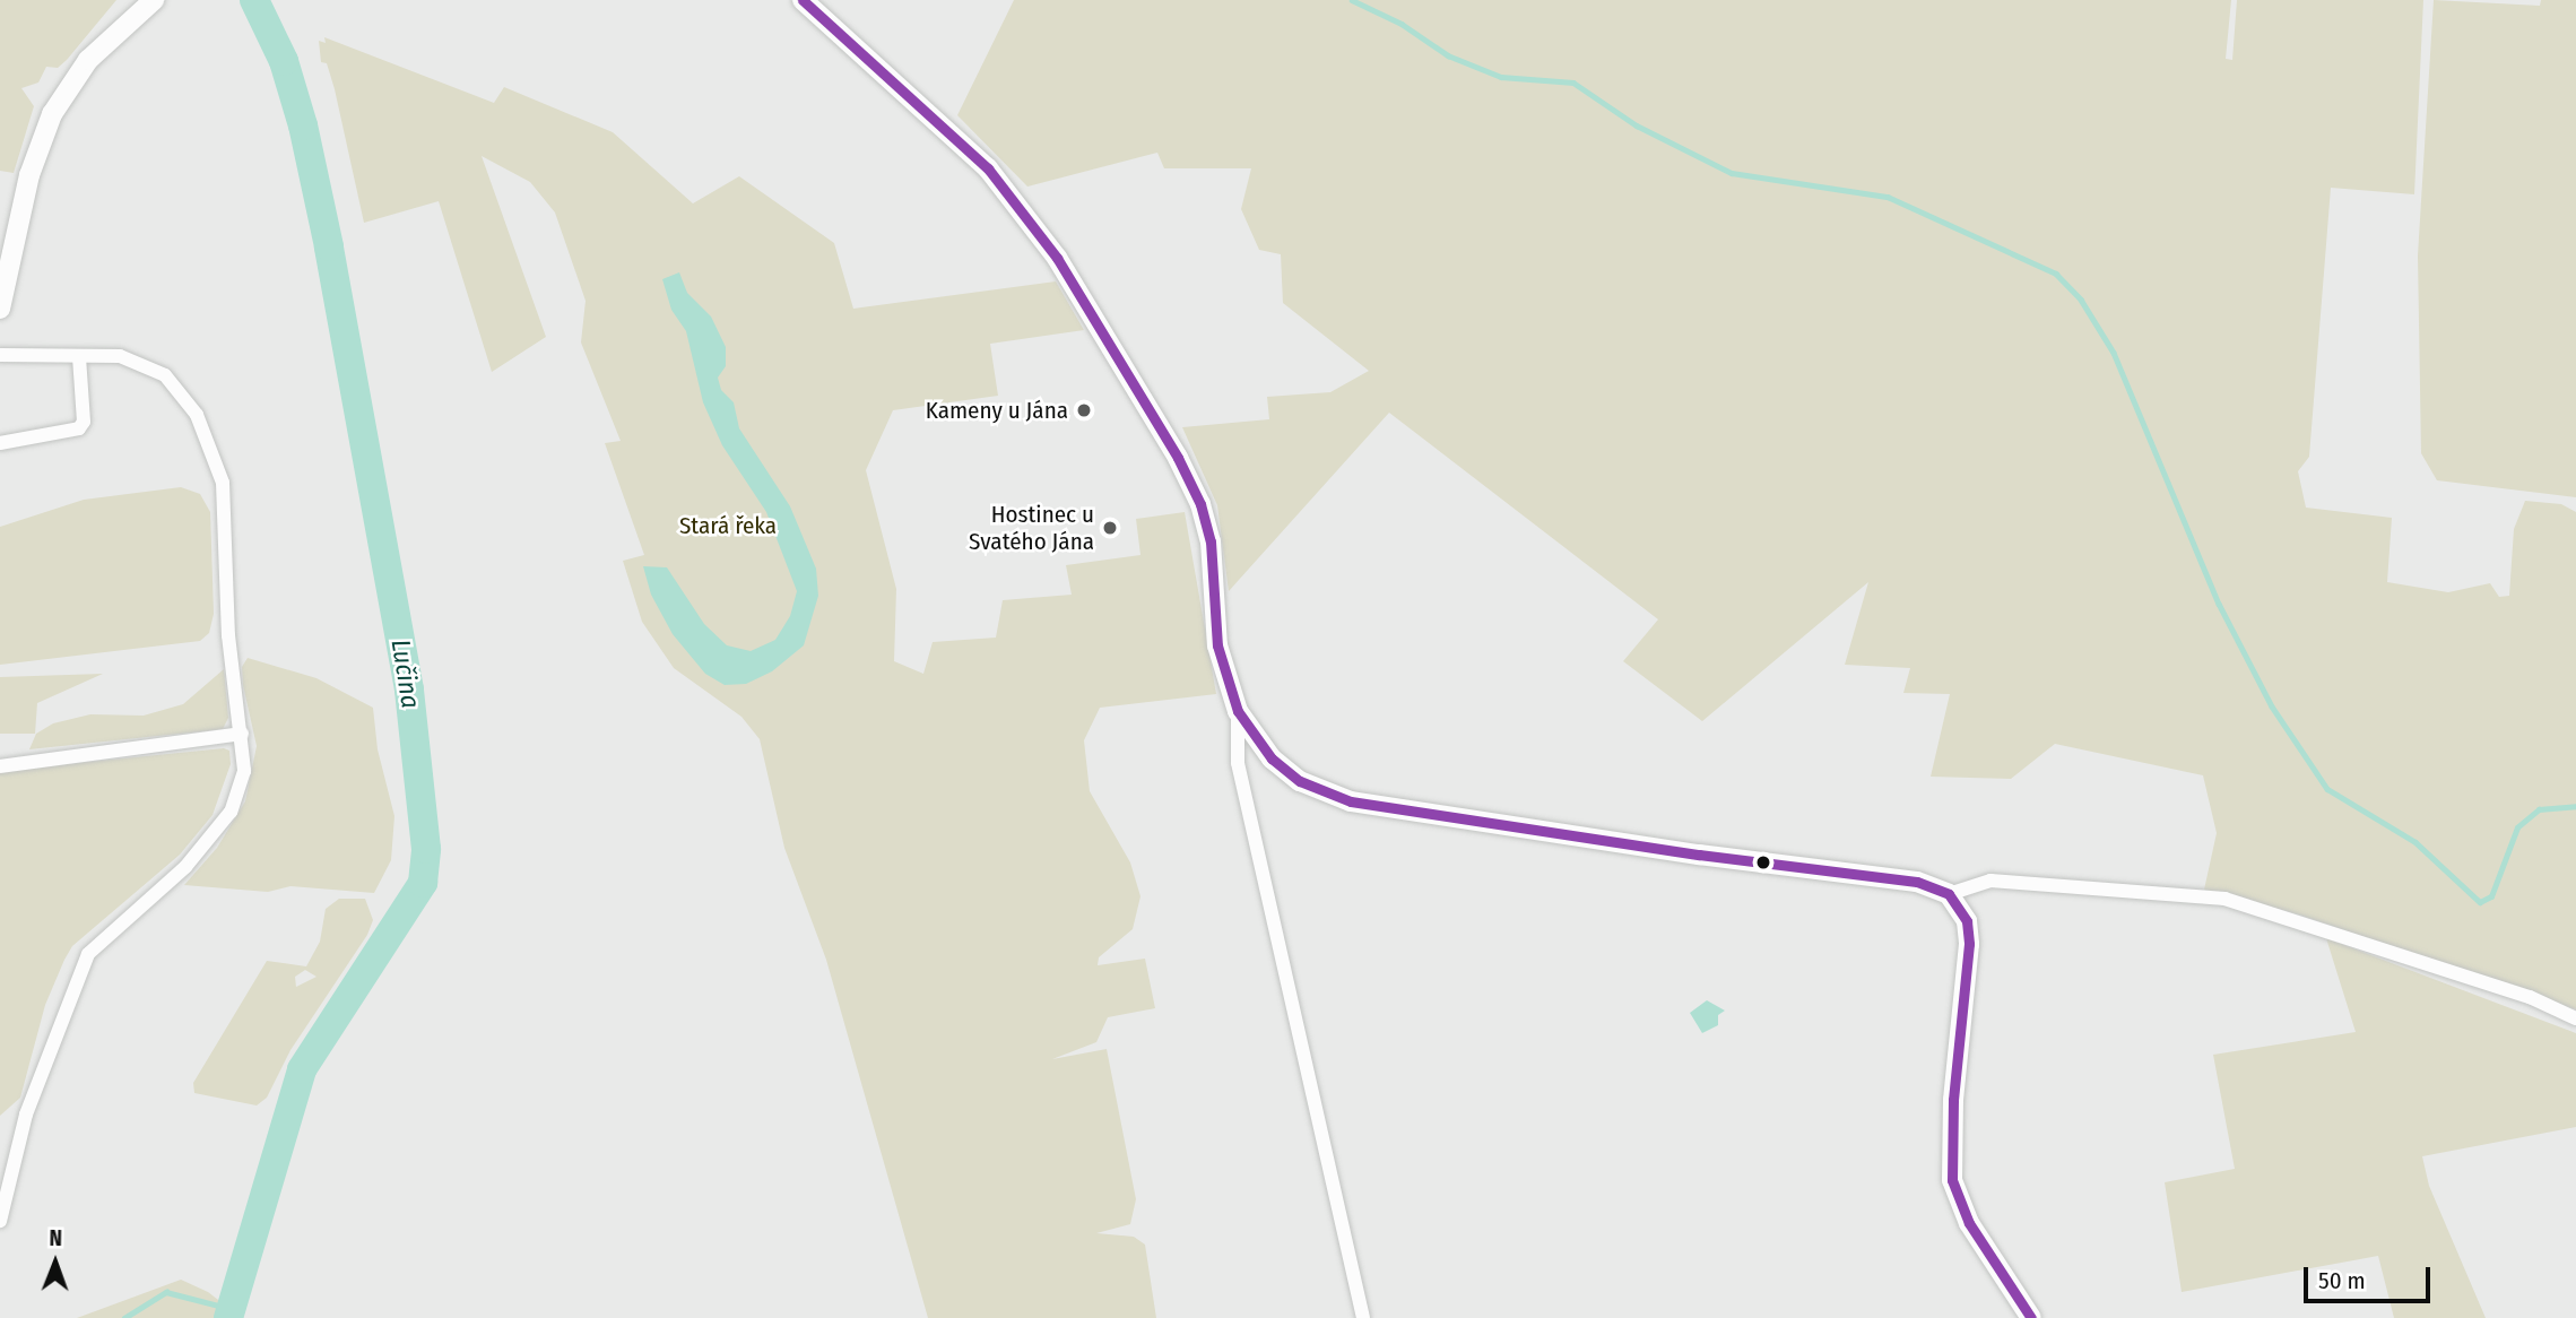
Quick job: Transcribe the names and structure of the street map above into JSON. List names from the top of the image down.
{
  "water": ["Lučina"],
  "parks": ["Stará řeka"],
  "places": ["Kameny u Jána", "Hostinec u Svatého Jána"],
  "scale_bar": "50 m",
  "north": "top"
}
